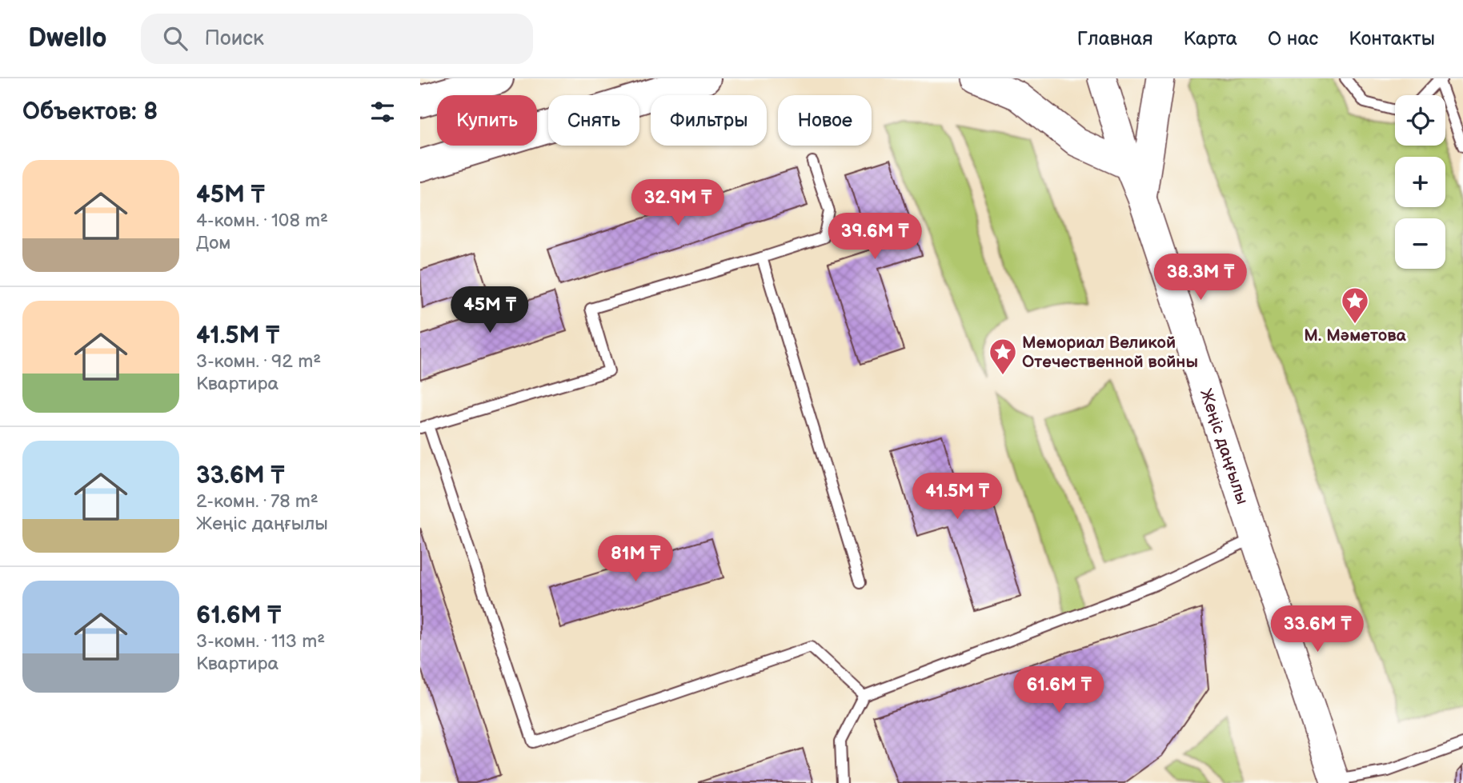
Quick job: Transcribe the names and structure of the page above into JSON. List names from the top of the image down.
{
  "streets": {
    "main road": ["Жеңіс даңғылы"]
  },
  "places": {
    "place": ["М. Мәметова", "Мемориал Великой Отечественной войны"]
  },
  "page": {
    "header": "Dwello",
    "search": "Поиск",
    "nav": [
      "Главная",
      "Карта",
      "О нас",
      "Контакты"
    ],
    "heading": "Объектов: 8",
    "map_buttons": ["+", "−"],
    "chip": [
      "Купить",
      "Снять",
      "Фильтры",
      "Новое"
    ],
    "list": [
      {
        "name": "45M ₸",
        "note": "4-комн. · 108 m² · Дом"
      },
      {
        "name": "41.5M ₸",
        "note": "3-комн. · 92 m² · Квартира"
      },
      {
        "name": "33.6M ₸",
        "note": "2-комн. · 78 m² · Жеңіс даңғылы"
      },
      {
        "name": "61.6M ₸",
        "note": "3-комн. · 113 m² · Квартира"
      }
    ],
    "price": [
      "32.9M ₸",
      "39.6M ₸",
      "38.3M ₸",
      "45M ₸",
      "41.5M ₸",
      "81M ₸",
      "33.6M ₸",
      "61.6M ₸"
    ]
  }
}
